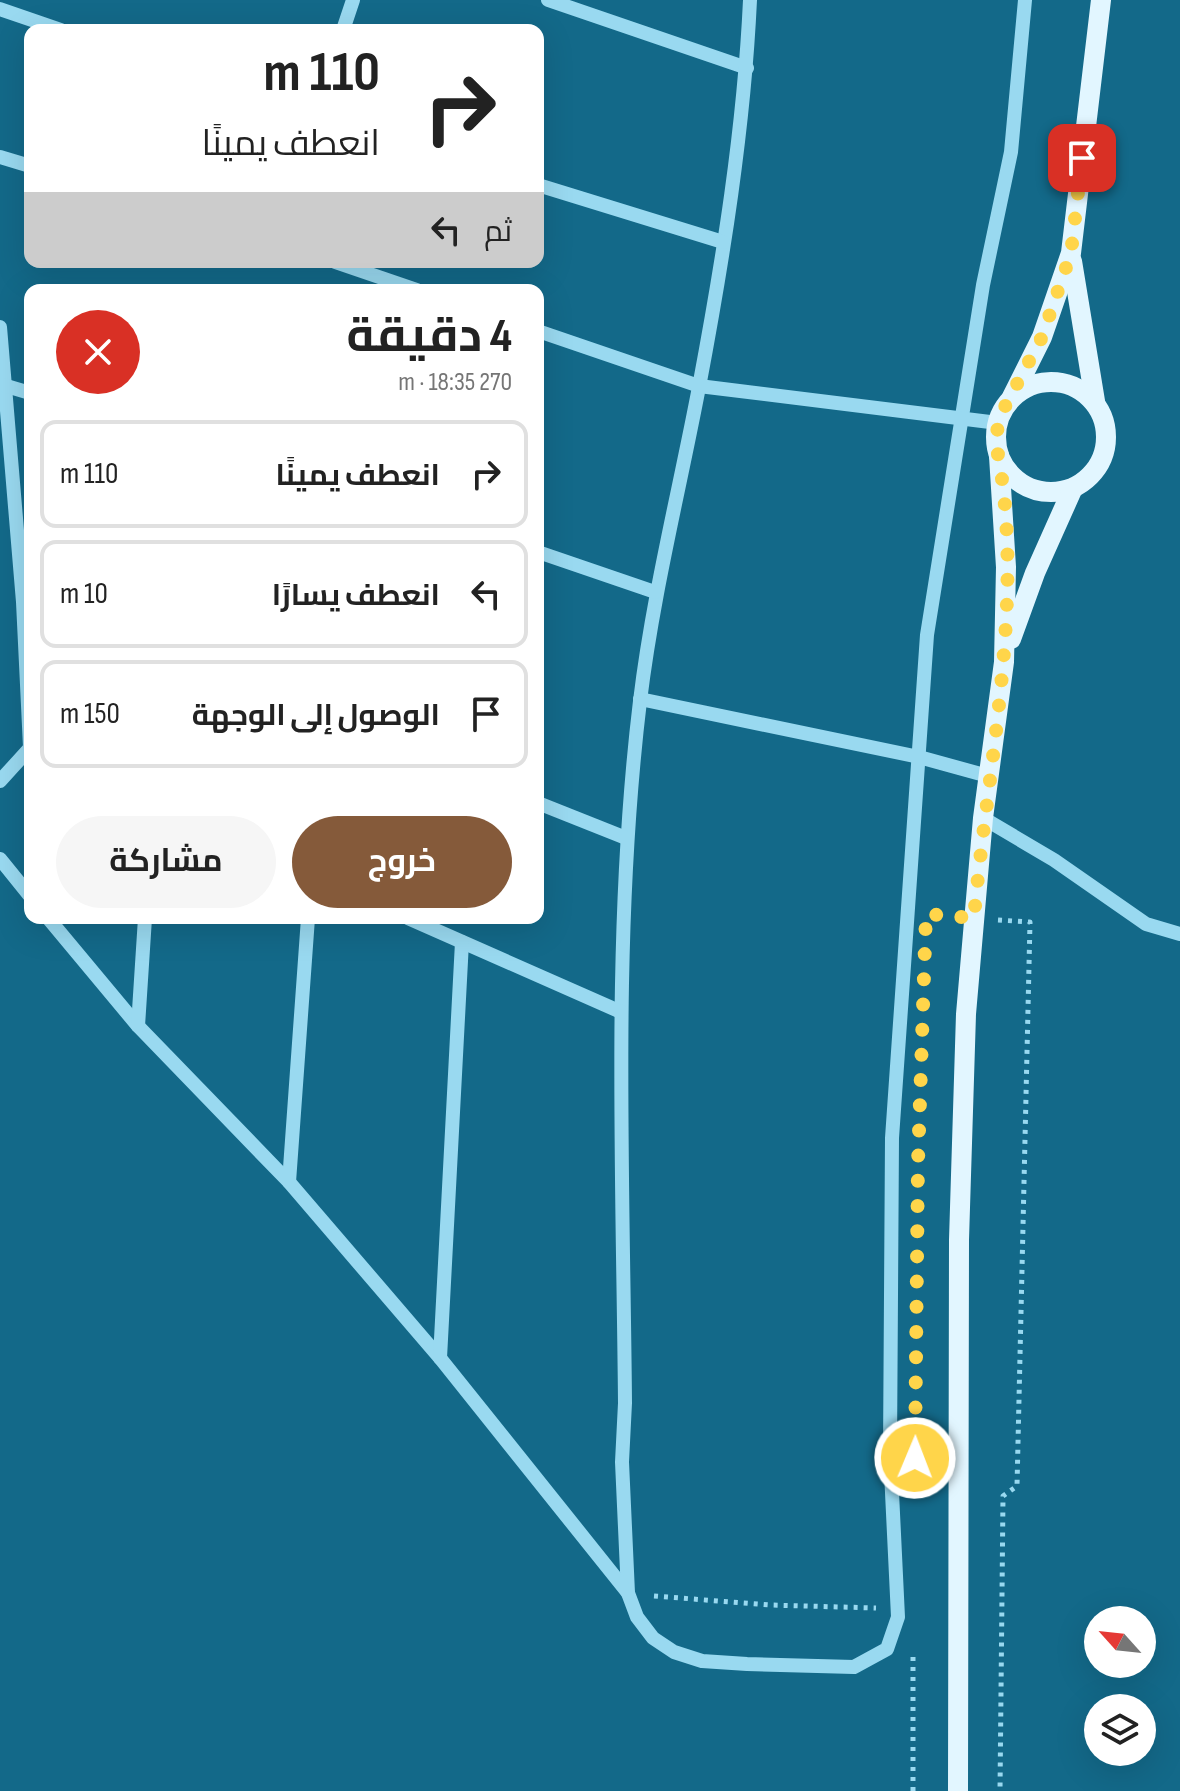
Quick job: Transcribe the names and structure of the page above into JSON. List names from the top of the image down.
{
  "north": "top left",
  "page": {
    "turn": ["110 m", "انعطف يمينًا"],
    "then": "ثم",
    "heading": ["4 دقيقة", "270 m · 18:35"],
    "list": [
      {
        "name": "انعطف يمينًا",
        "value": "110 m"
      },
      {
        "name": "انعطف يسارًا",
        "value": "10 m"
      },
      {
        "name": "الوصول إلى الوجهة",
        "value": "150 m"
      }
    ],
    "buttons": ["خروج", "مشاركة"]
  }
}
